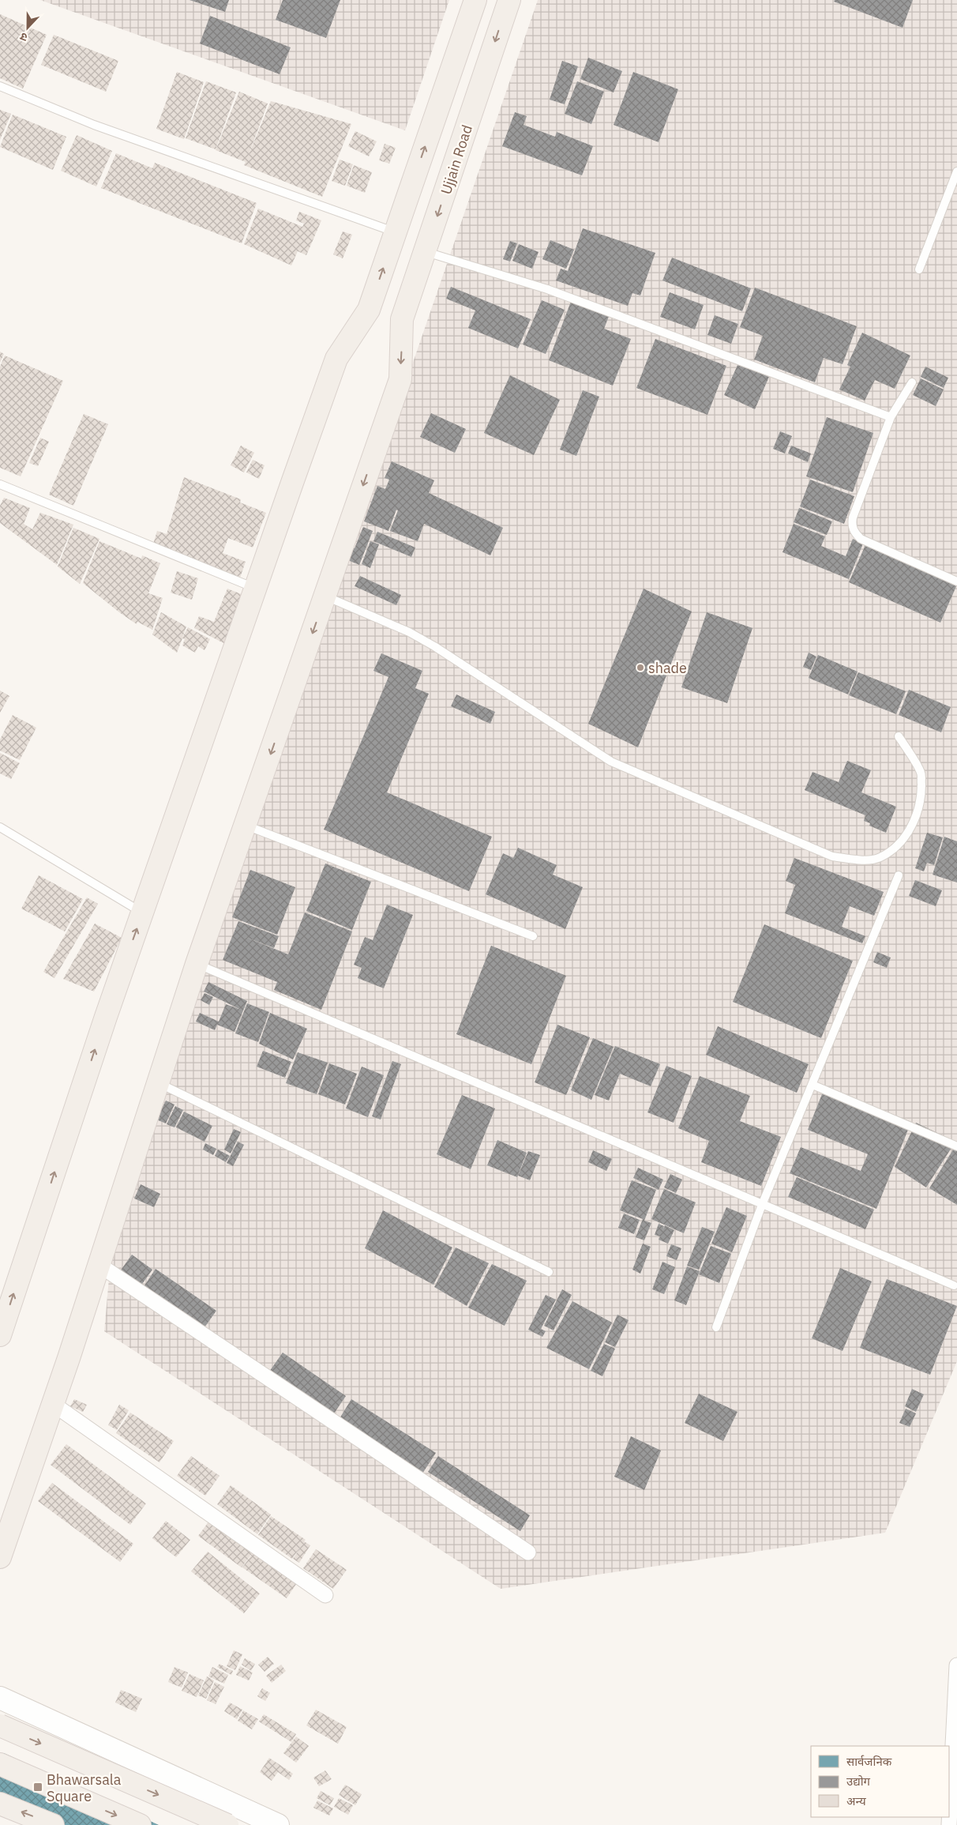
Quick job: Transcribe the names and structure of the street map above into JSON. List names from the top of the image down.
{
  "streets": {
    "main road": ["Ujjain Road"]
  },
  "places": {
    "other": ["shade"],
    "transit": ["Bhawarsala Square"]
  },
  "legend": ["सार्वजनिक", "उद्योग", "अन्य"],
  "north": "bottom"
}
